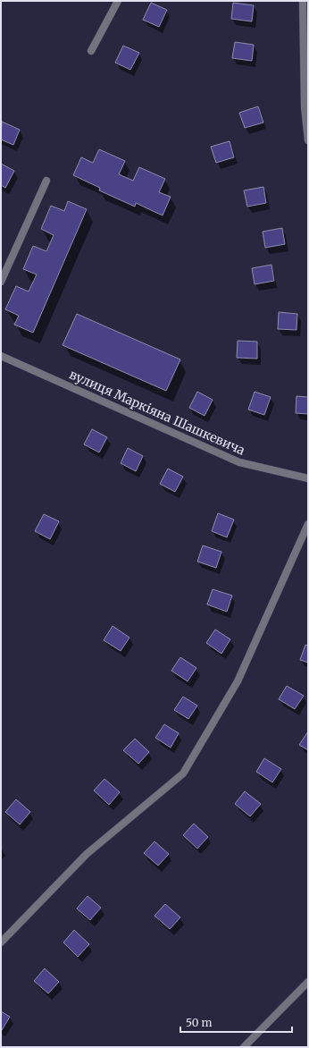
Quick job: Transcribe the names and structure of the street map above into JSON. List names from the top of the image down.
{
  "streets": {
    "street": ["вулиця Маркіяна Шашкевича"]
  },
  "scale_bar": "50 m"
}
